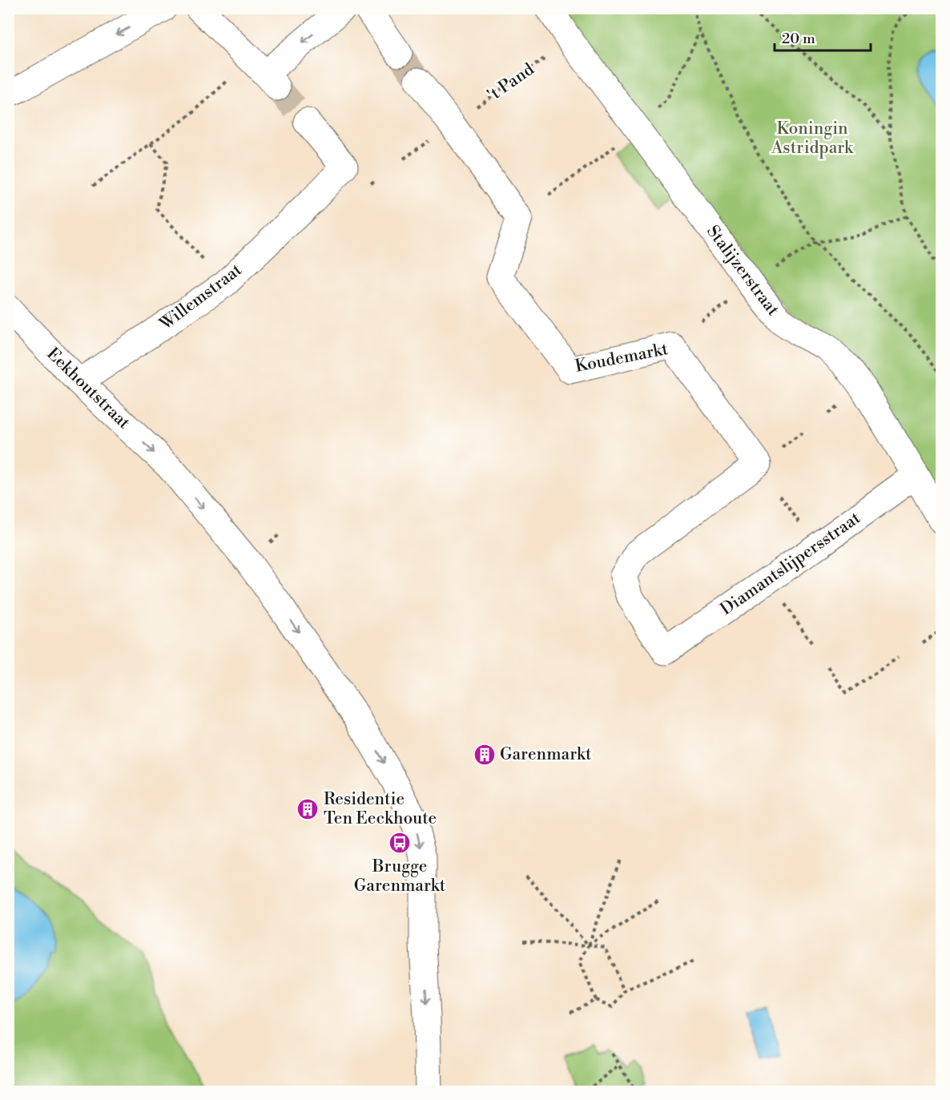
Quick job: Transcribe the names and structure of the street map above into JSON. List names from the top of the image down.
{
  "streets": {
    "street": [
      "Stalijzerstraat",
      "Willemstraat",
      "Koudemarkt",
      "Eekhoutstraat",
      "Diamantslijpersstraat"
    ],
    "path": ["'t Pand"]
  },
  "crossings": [
    ["'t Pand", "Stalijzerstraat"],
    ["'t Pand", "Koudemarkt"],
    ["Stalijzerstraat", "Diamantslijpersstraat"],
    ["Willemstraat", "Eekhoutstraat"],
    ["Koudemarkt", "Diamantslijpersstraat"]
  ],
  "one_way": ["Eekhoutstraat"],
  "parks": ["Koningin Astridpark"],
  "places": {
    "building": ["Garenmarkt", "Residentie Ten Eeckhoute"],
    "bus stop": ["Brugge Garenmarkt"]
  },
  "scale_bar": "20 m"
}
